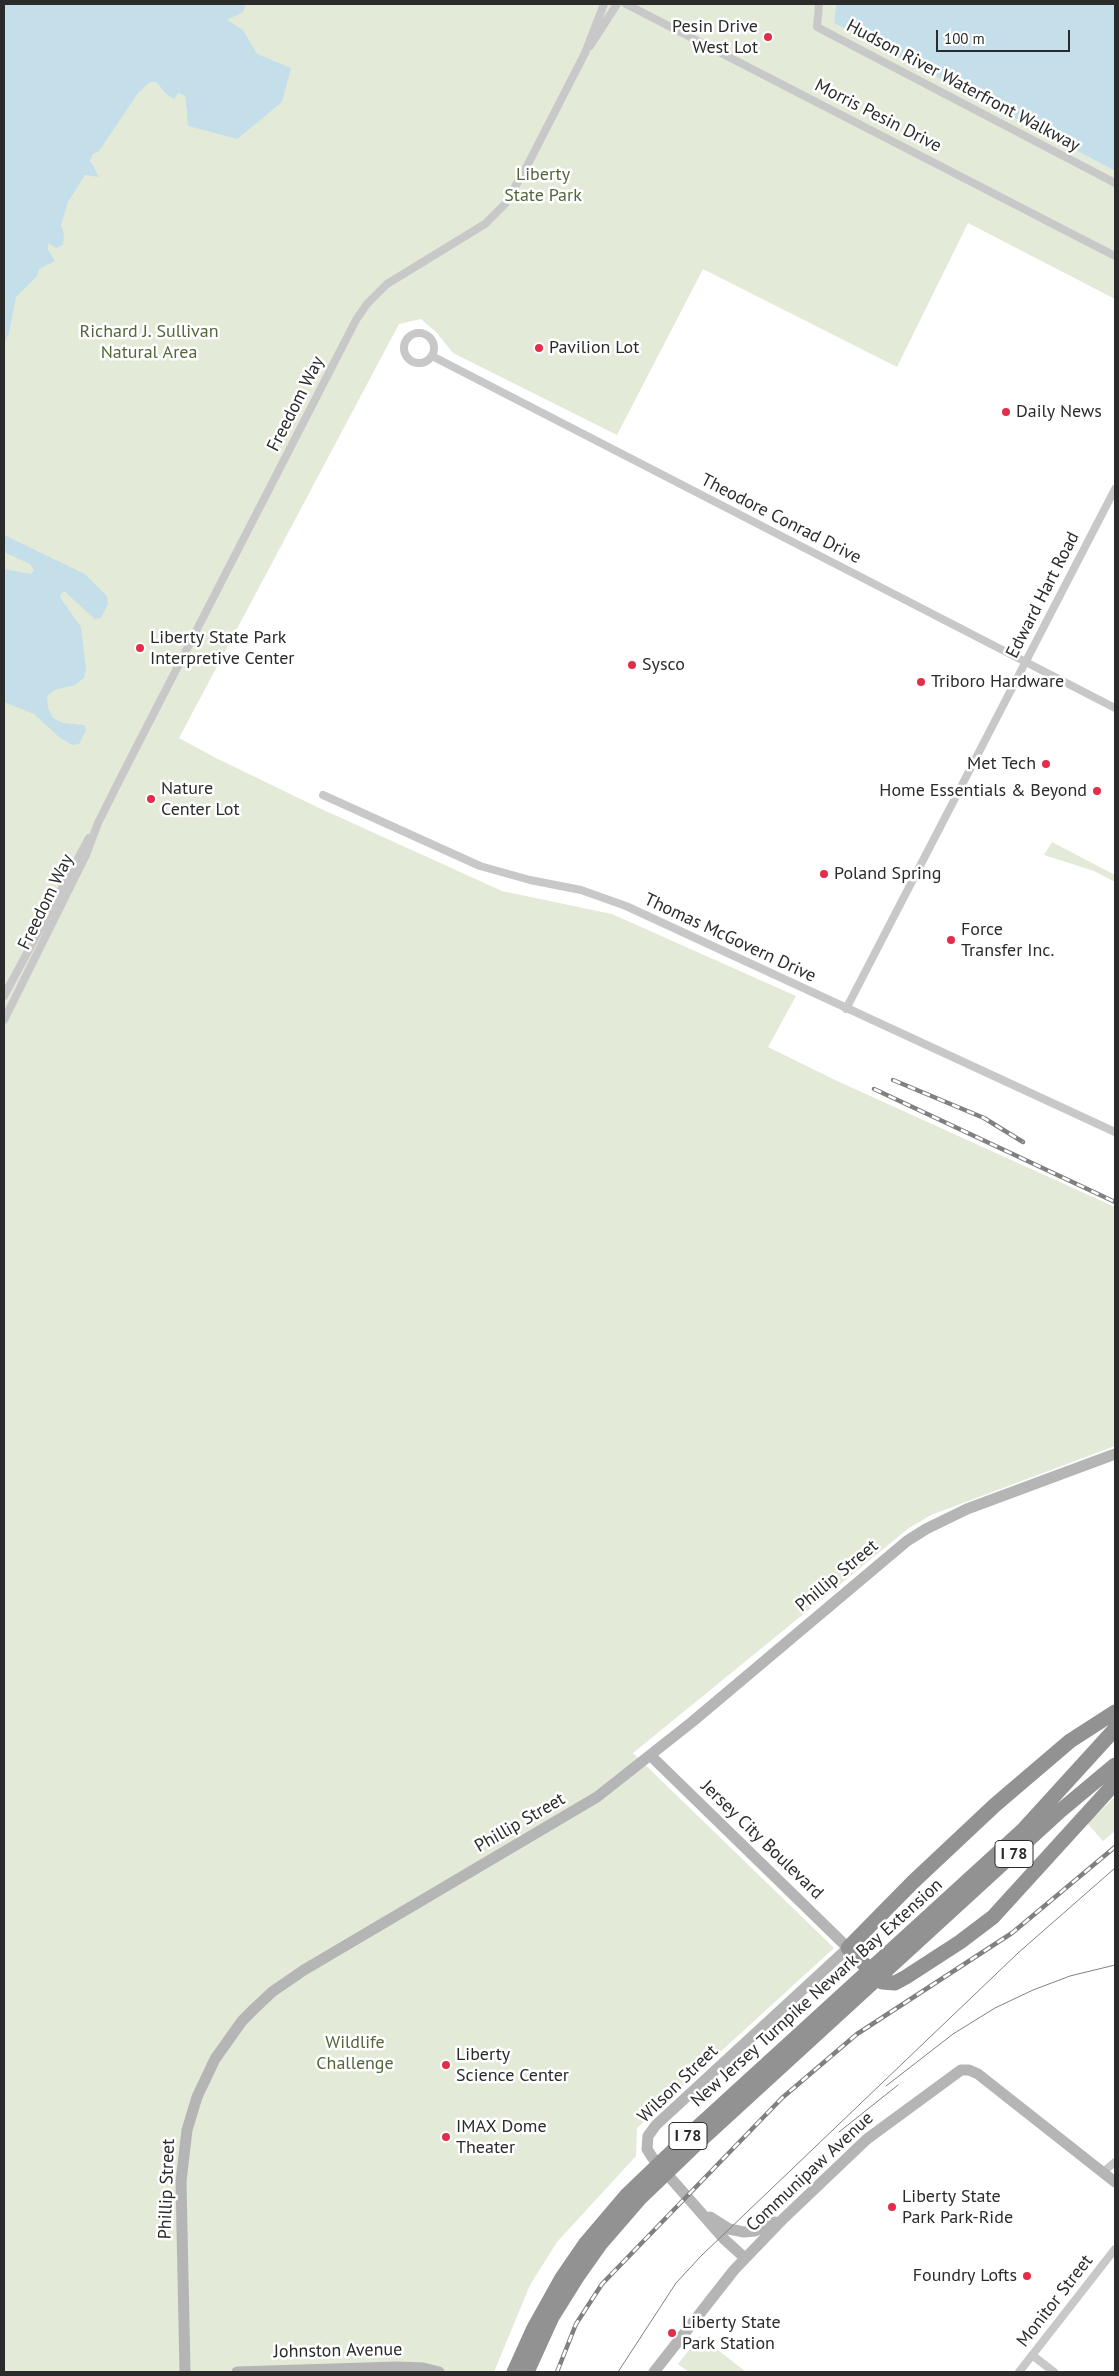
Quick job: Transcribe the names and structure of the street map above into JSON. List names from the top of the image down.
{
  "streets": {
    "highway": ["I 78", "New Jersey Turnpike Newark Bay Extension"],
    "street": [
      "Hudson River Waterfront Walkway",
      "Morris Pesin Drive",
      "Freedom Way",
      "Theodore Conrad Drive",
      "Edward Hart Road",
      "Thomas McGovern Drive",
      "Phillip Street",
      "Jersey City Boulevard",
      "Wilson Street",
      "Communipaw Avenue",
      "Monitor Street",
      "Johnston Avenue"
    ]
  },
  "crossings": [
    ["Theodore Conrad Drive", "Edward Hart Road"],
    ["Edward Hart Road", "Thomas McGovern Drive"],
    ["Phillip Street", "Jersey City Boulevard"],
    ["Jersey City Boulevard", "Wilson Street"],
    ["Wilson Street", "Communipaw Avenue"]
  ],
  "parks": ["Liberty State Park", "Richard J. Sullivan Natural Area", "Wildlife Challenge"],
  "places": [
    "Pesin Drive West Lot",
    "Pavilion Lot",
    "Daily News",
    "Liberty State Park Interpretive Center",
    "Sysco",
    "Triboro Hardware",
    "Met Tech",
    "Home Essentials & Beyond",
    "Nature Center Lot",
    "Poland Spring",
    "Force Transfer Inc.",
    "Liberty Science Center",
    "IMAX Dome Theater",
    "Liberty State Park Park-Ride",
    "Foundry Lofts",
    "Liberty State Park Station"
  ],
  "scale_bar": "100 m"
}
